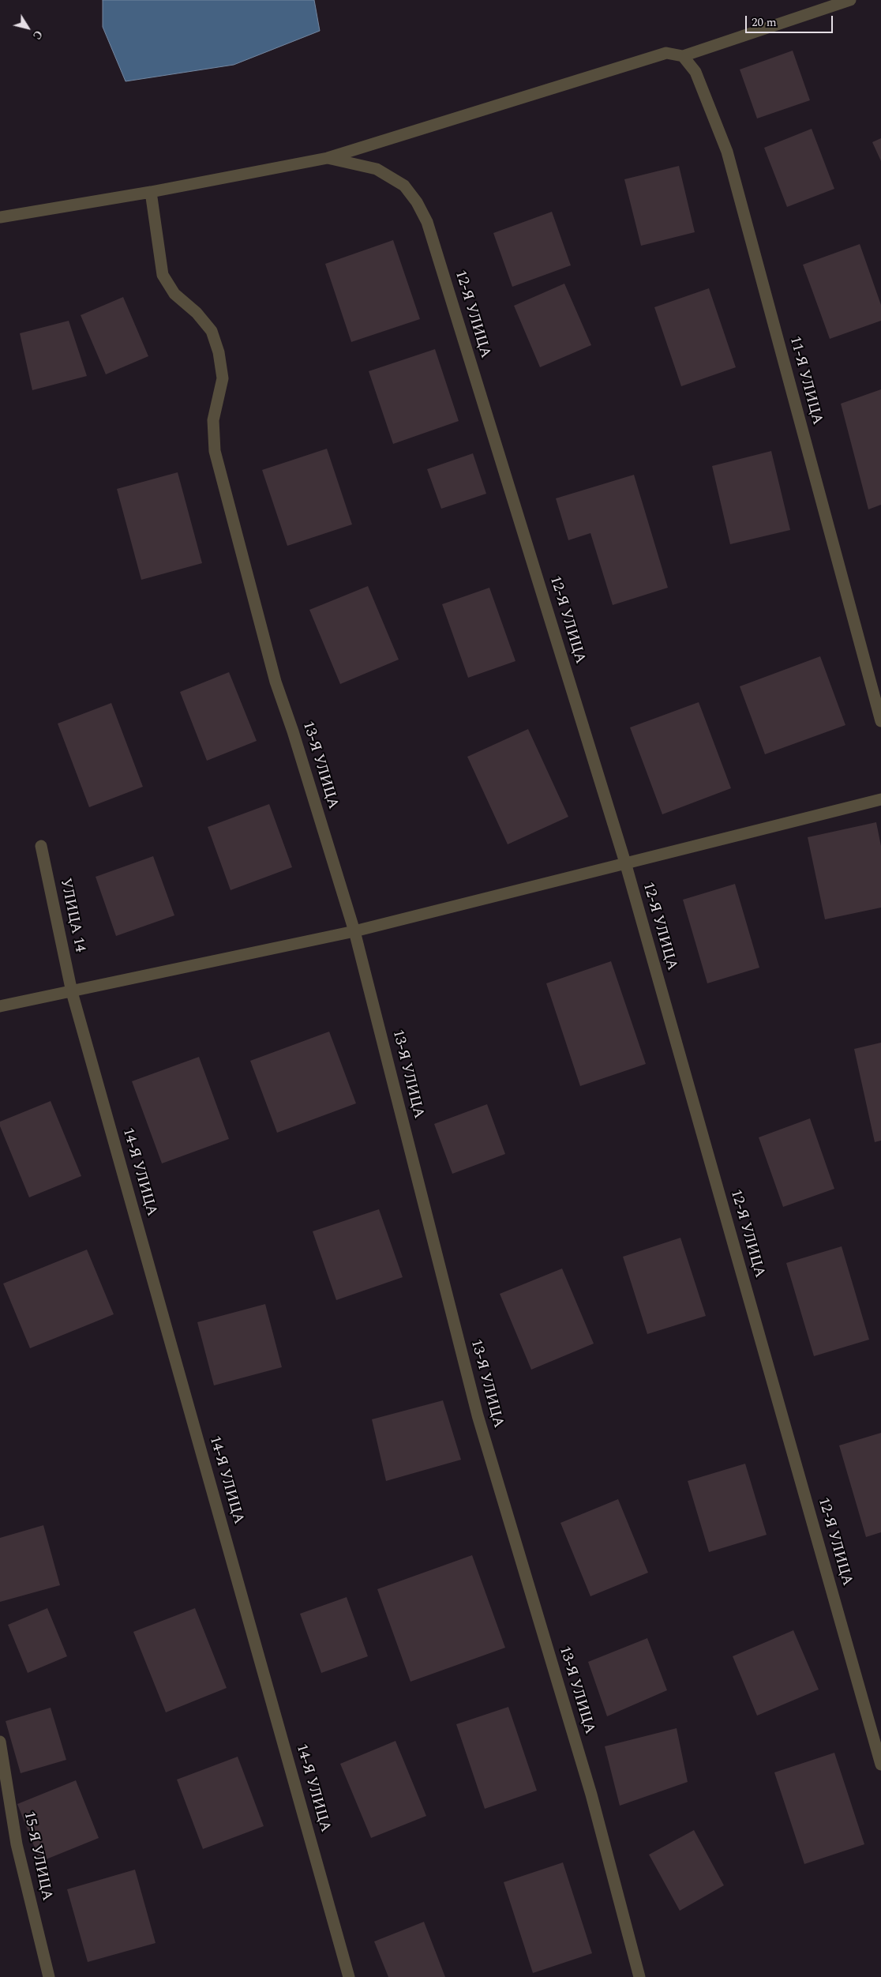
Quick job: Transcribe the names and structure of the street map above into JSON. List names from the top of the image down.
{
  "streets": {
    "street": [
      "12-Я УЛИЦА",
      "11-Я УЛИЦА",
      "13-Я УЛИЦА",
      "УЛИЦА 14",
      "14-Я УЛИЦА",
      "15-Я УЛИЦА"
    ]
  },
  "crossings": [
    ["УЛИЦА 14", "14-Я УЛИЦА"]
  ],
  "scale_bar": "20 m",
  "north": "bottom right"
}
